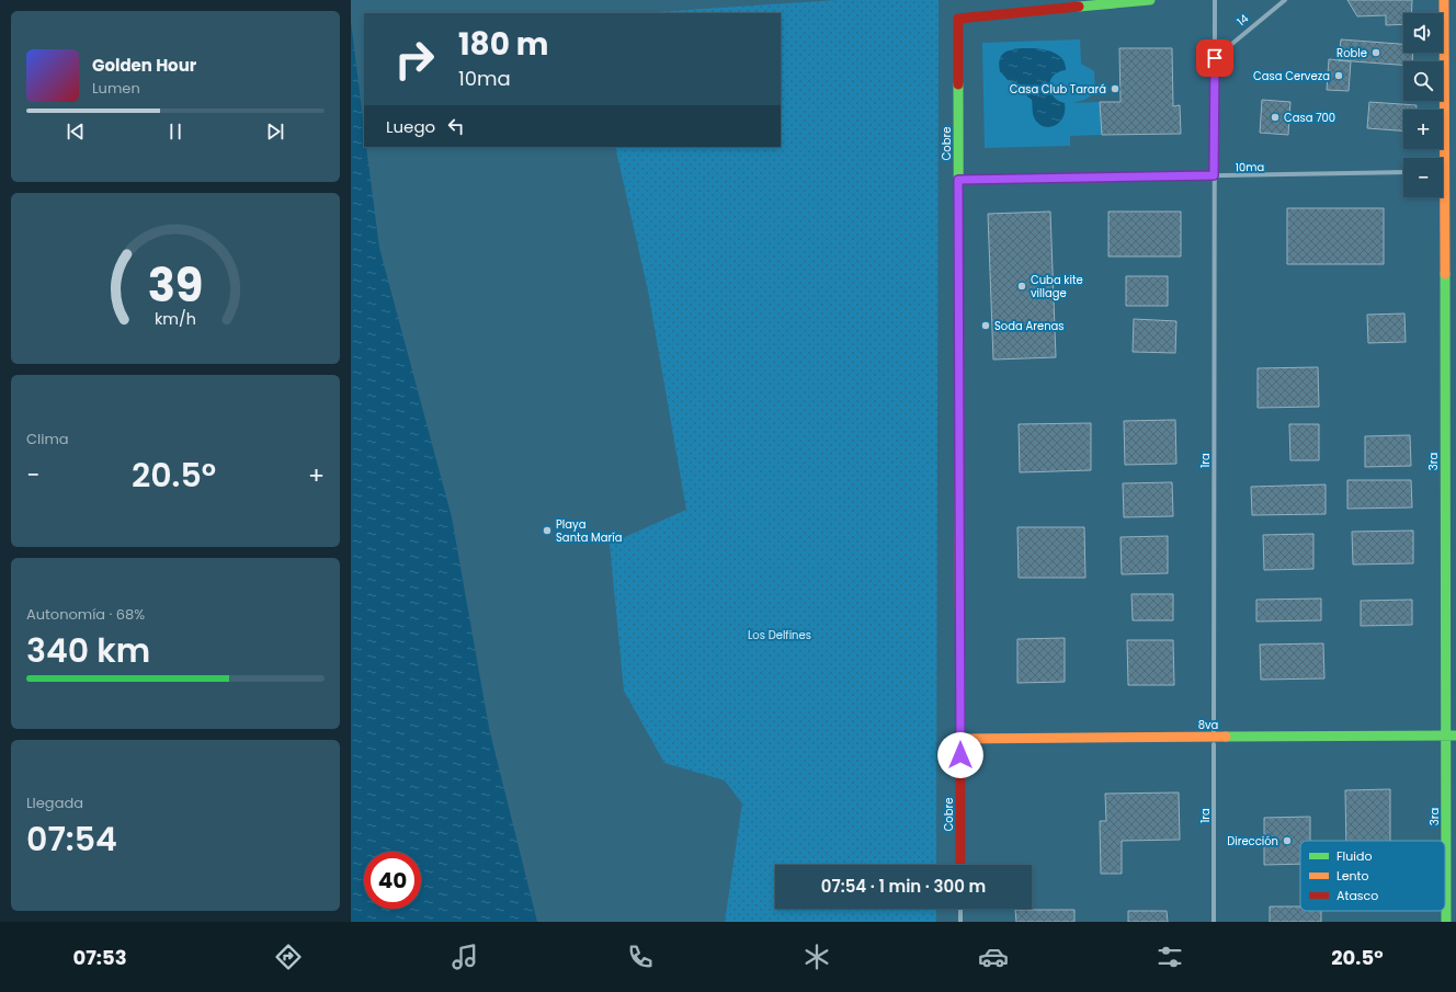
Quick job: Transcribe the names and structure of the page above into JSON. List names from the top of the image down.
{
  "streets": {
    "street": [
      "14",
      "Cobre",
      "10ma",
      "1ra",
      "3ra",
      "8va"
    ]
  },
  "crossings": [
    ["14", "1ra"],
    ["Cobre", "10ma"],
    ["Cobre", "8va"],
    ["10ma", "1ra"],
    ["1ra", "8va"],
    ["3ra", "8va"]
  ],
  "parks": ["Los Delfines"],
  "places": [
    "Roble",
    "Casa Cerveza",
    "Casa Club Tarará",
    "Casa 700",
    "Cuba kite village",
    "Soda Arenas",
    "Playa Santa María",
    "Dirección"
  ],
  "legend": ["Fluido", "Lento", "Atasco"],
  "page": {
    "map_buttons": ["+", "−"],
    "turn": ["180 m", "10ma"],
    "song": ["Golden Hour", "Lumen"],
    "then": "Luego",
    "tile": [
      "Clima",
      ["Autonomía · 68%", "340 km"],
      ["Llegada", "07:54"]
    ],
    "heat": ["−", "20.5°", "+"],
    "limit": "40",
    "trip": "07:54 · 1 min · 300 m",
    "tabs": ["07:53", "20.5°"],
    "gauge": ["39", "km/h"]
  }
}
